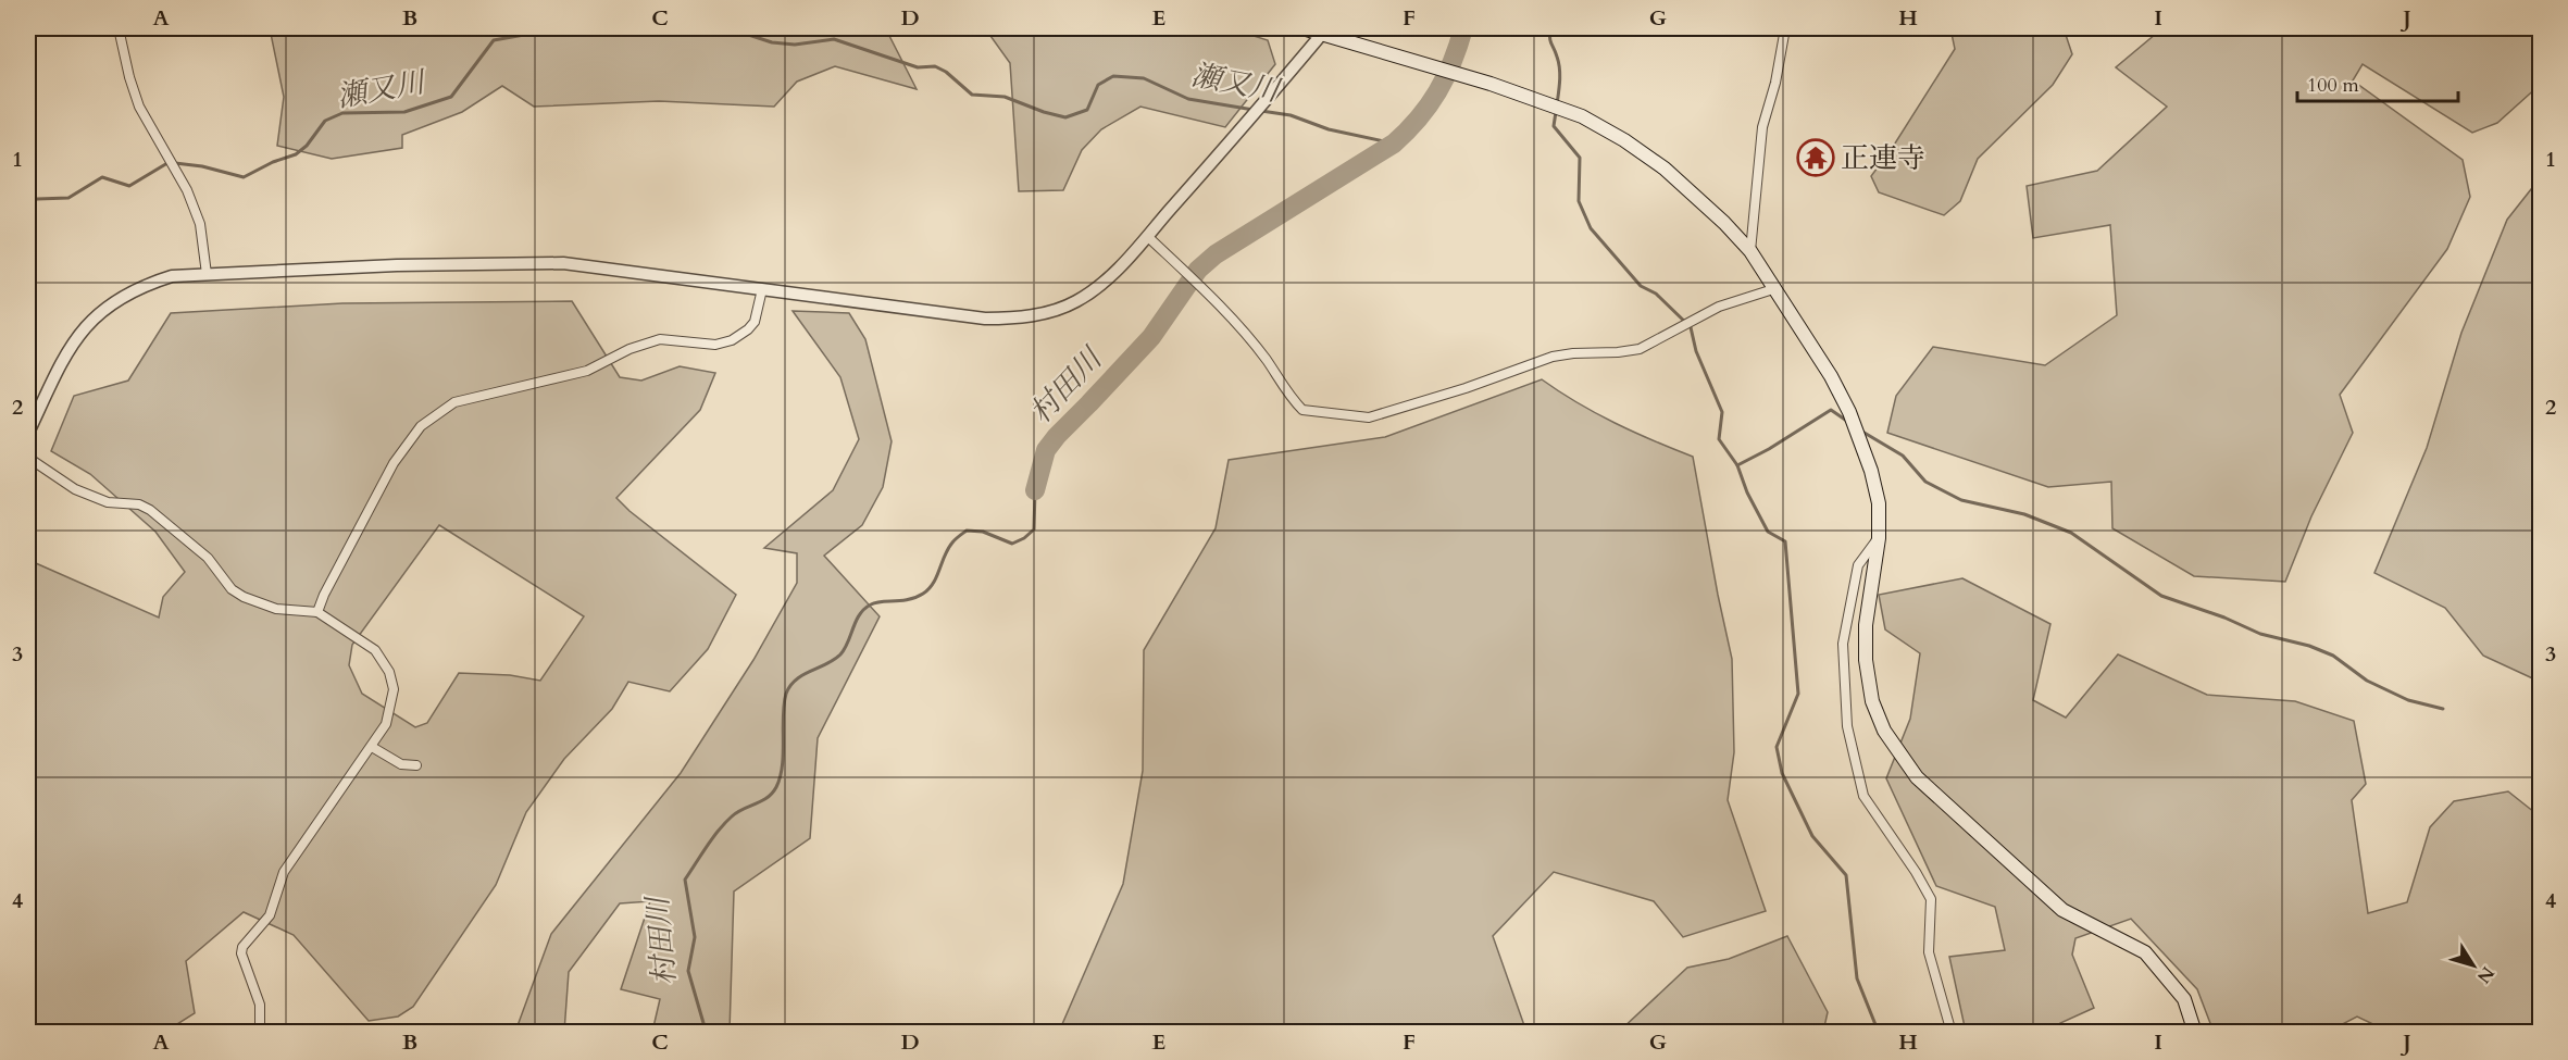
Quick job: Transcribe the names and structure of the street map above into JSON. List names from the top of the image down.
{
  "water": ["瀬又川", "村田川"],
  "places": {
    "temple": ["正連寺"]
  },
  "scale_bar": "100 m",
  "north": "bottom right",
  "grid": {
    "columns": [
      "A",
      "B",
      "C",
      "D",
      "E",
      "F",
      "G",
      "H",
      "I",
      "J"
    ],
    "rows": [
      "1",
      "2",
      "3",
      "4"
    ]
  }
}
